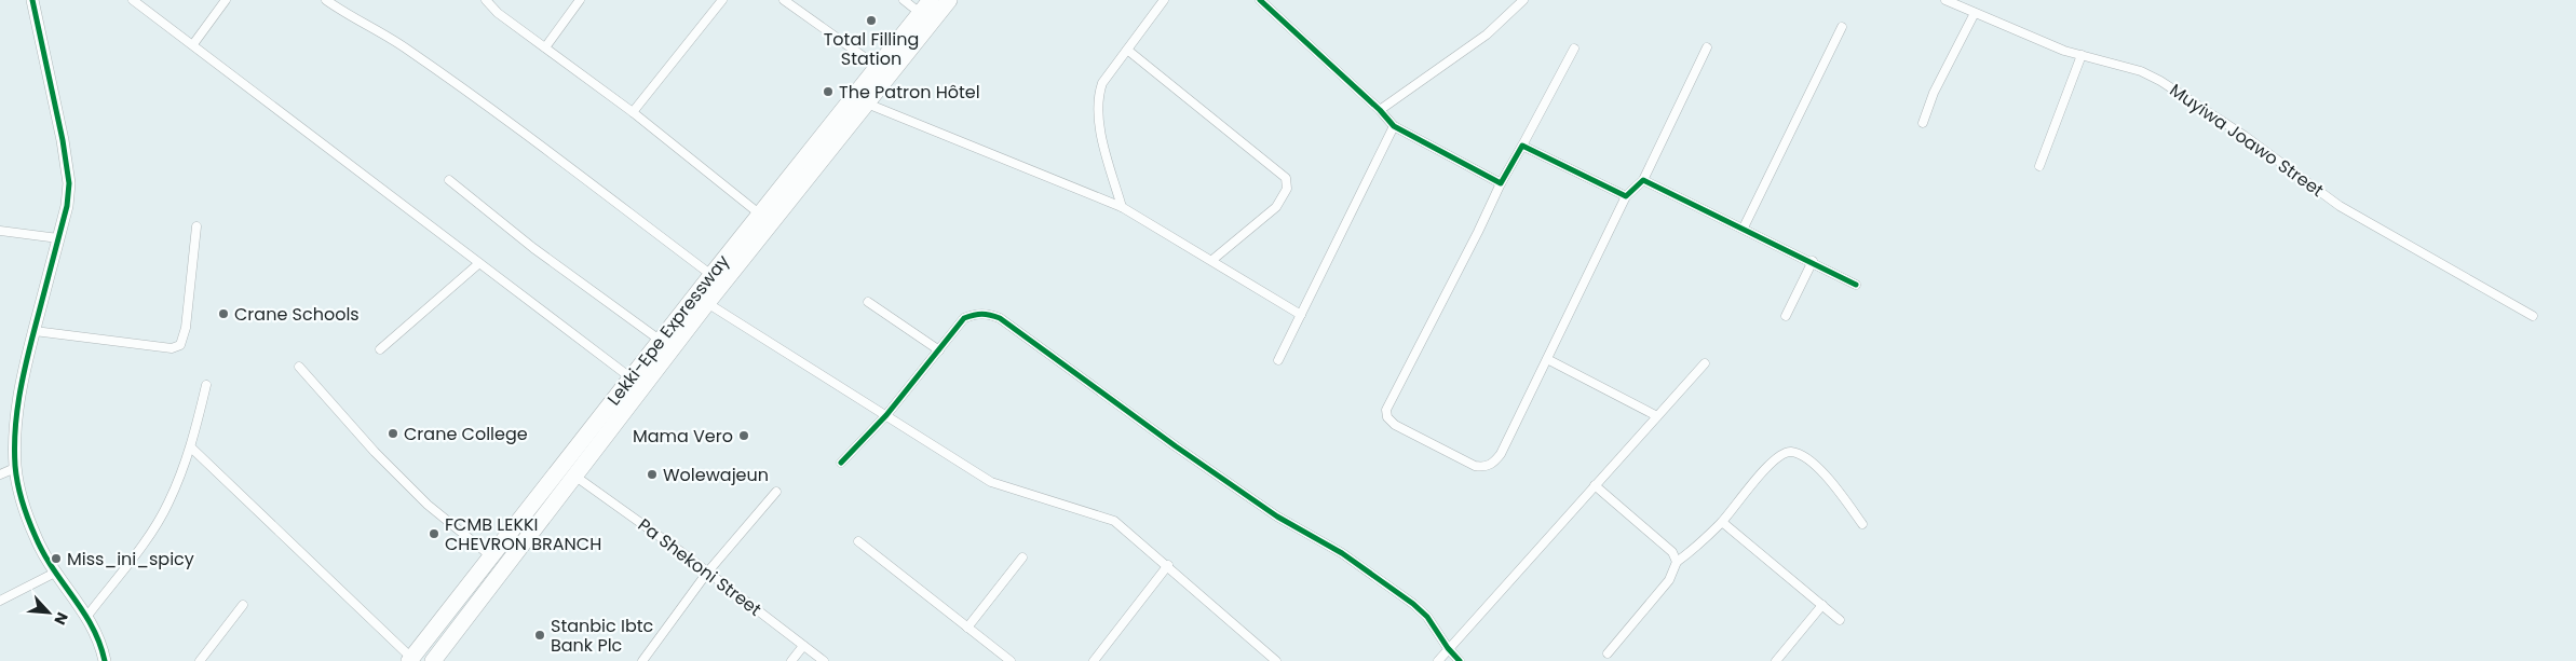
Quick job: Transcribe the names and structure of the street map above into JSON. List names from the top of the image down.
{
  "streets": {
    "highway": ["Lekki-Epe Expressway"],
    "street": ["Muyiwa Joawo Street", "Pa Shekoni Street"]
  },
  "crossings": [
    ["Lekki-Epe Expressway", "Pa Shekoni Street"]
  ],
  "places": [
    "Total Filling Station",
    "The Patron Hôtel",
    "Crane Schools",
    "Crane College",
    "Mama Vero",
    "Wolewajeun",
    "FCMB LEKKI CHEVRON BRANCH",
    "Miss_ini_spicy",
    "Stanbic Ibtc Bank Plc"
  ],
  "north": "bottom right"
}
